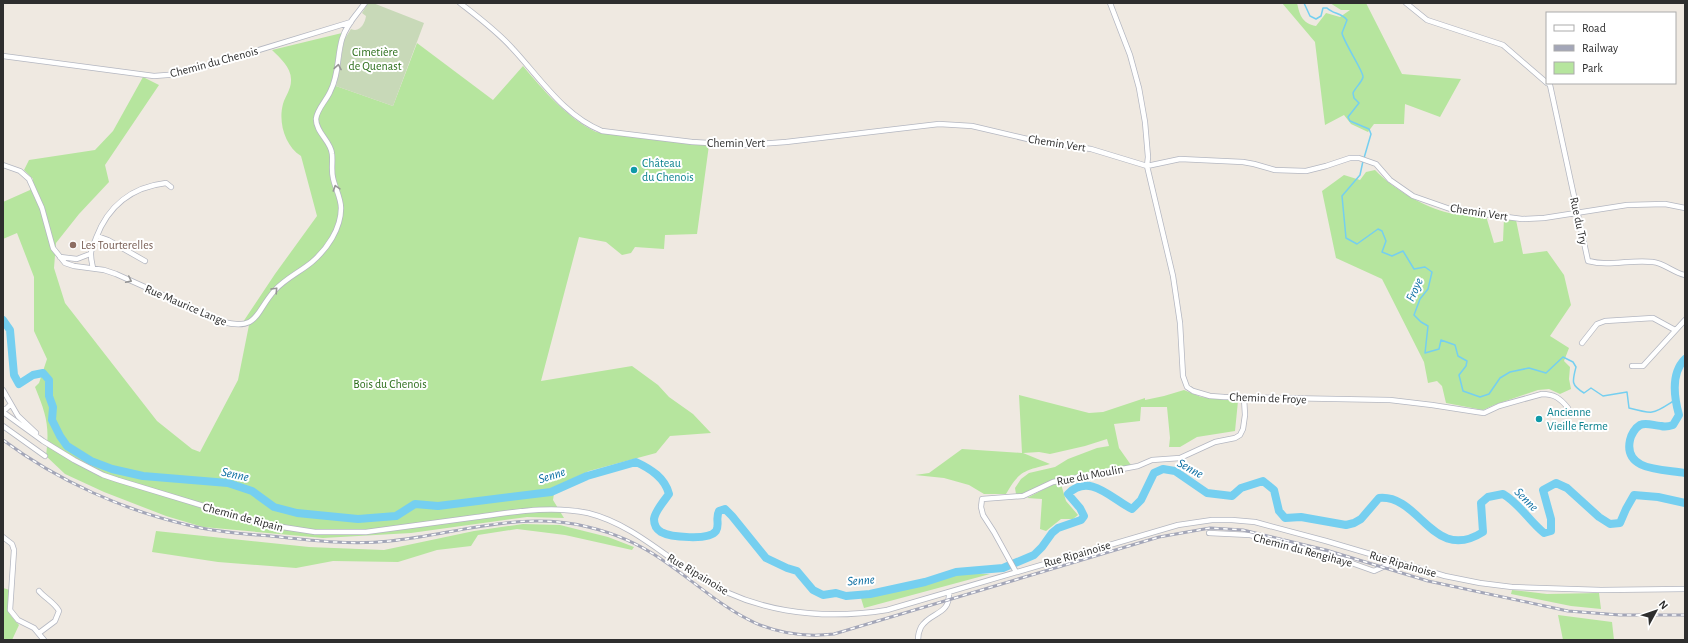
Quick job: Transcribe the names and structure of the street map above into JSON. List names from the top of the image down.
{
  "streets": {
    "street": [
      "Chemin du Chenois",
      "Chemin Vert",
      "Rue du Try",
      "Rue Maurice Lange",
      "Chemin de Froye",
      "Rue du Moulin",
      "Chemin de Ripain",
      "Chemin du Rengihaye",
      "Rue Ripainoise"
    ]
  },
  "crossings": [
    ["Chemin du Chenois", "Rue Maurice Lange"],
    ["Chemin Vert", "Rue du Try"],
    ["Chemin Vert", "Chemin de Froye"],
    ["Chemin de Froye", "Rue du Moulin"],
    ["Rue du Moulin", "Rue Ripainoise"],
    ["Chemin de Ripain", "Rue Ripainoise"],
    ["Chemin du Rengihaye", "Rue Ripainoise"]
  ],
  "water": ["Froye", "Senne"],
  "parks": ["Cimetière de Quenast", "Bois du Chenois"],
  "places": ["Château du Chenois", "Les Tourterelles", "Ancienne Vieille Ferme"],
  "legend": ["Road", "Railway", "Park"],
  "north": "top right"
}
